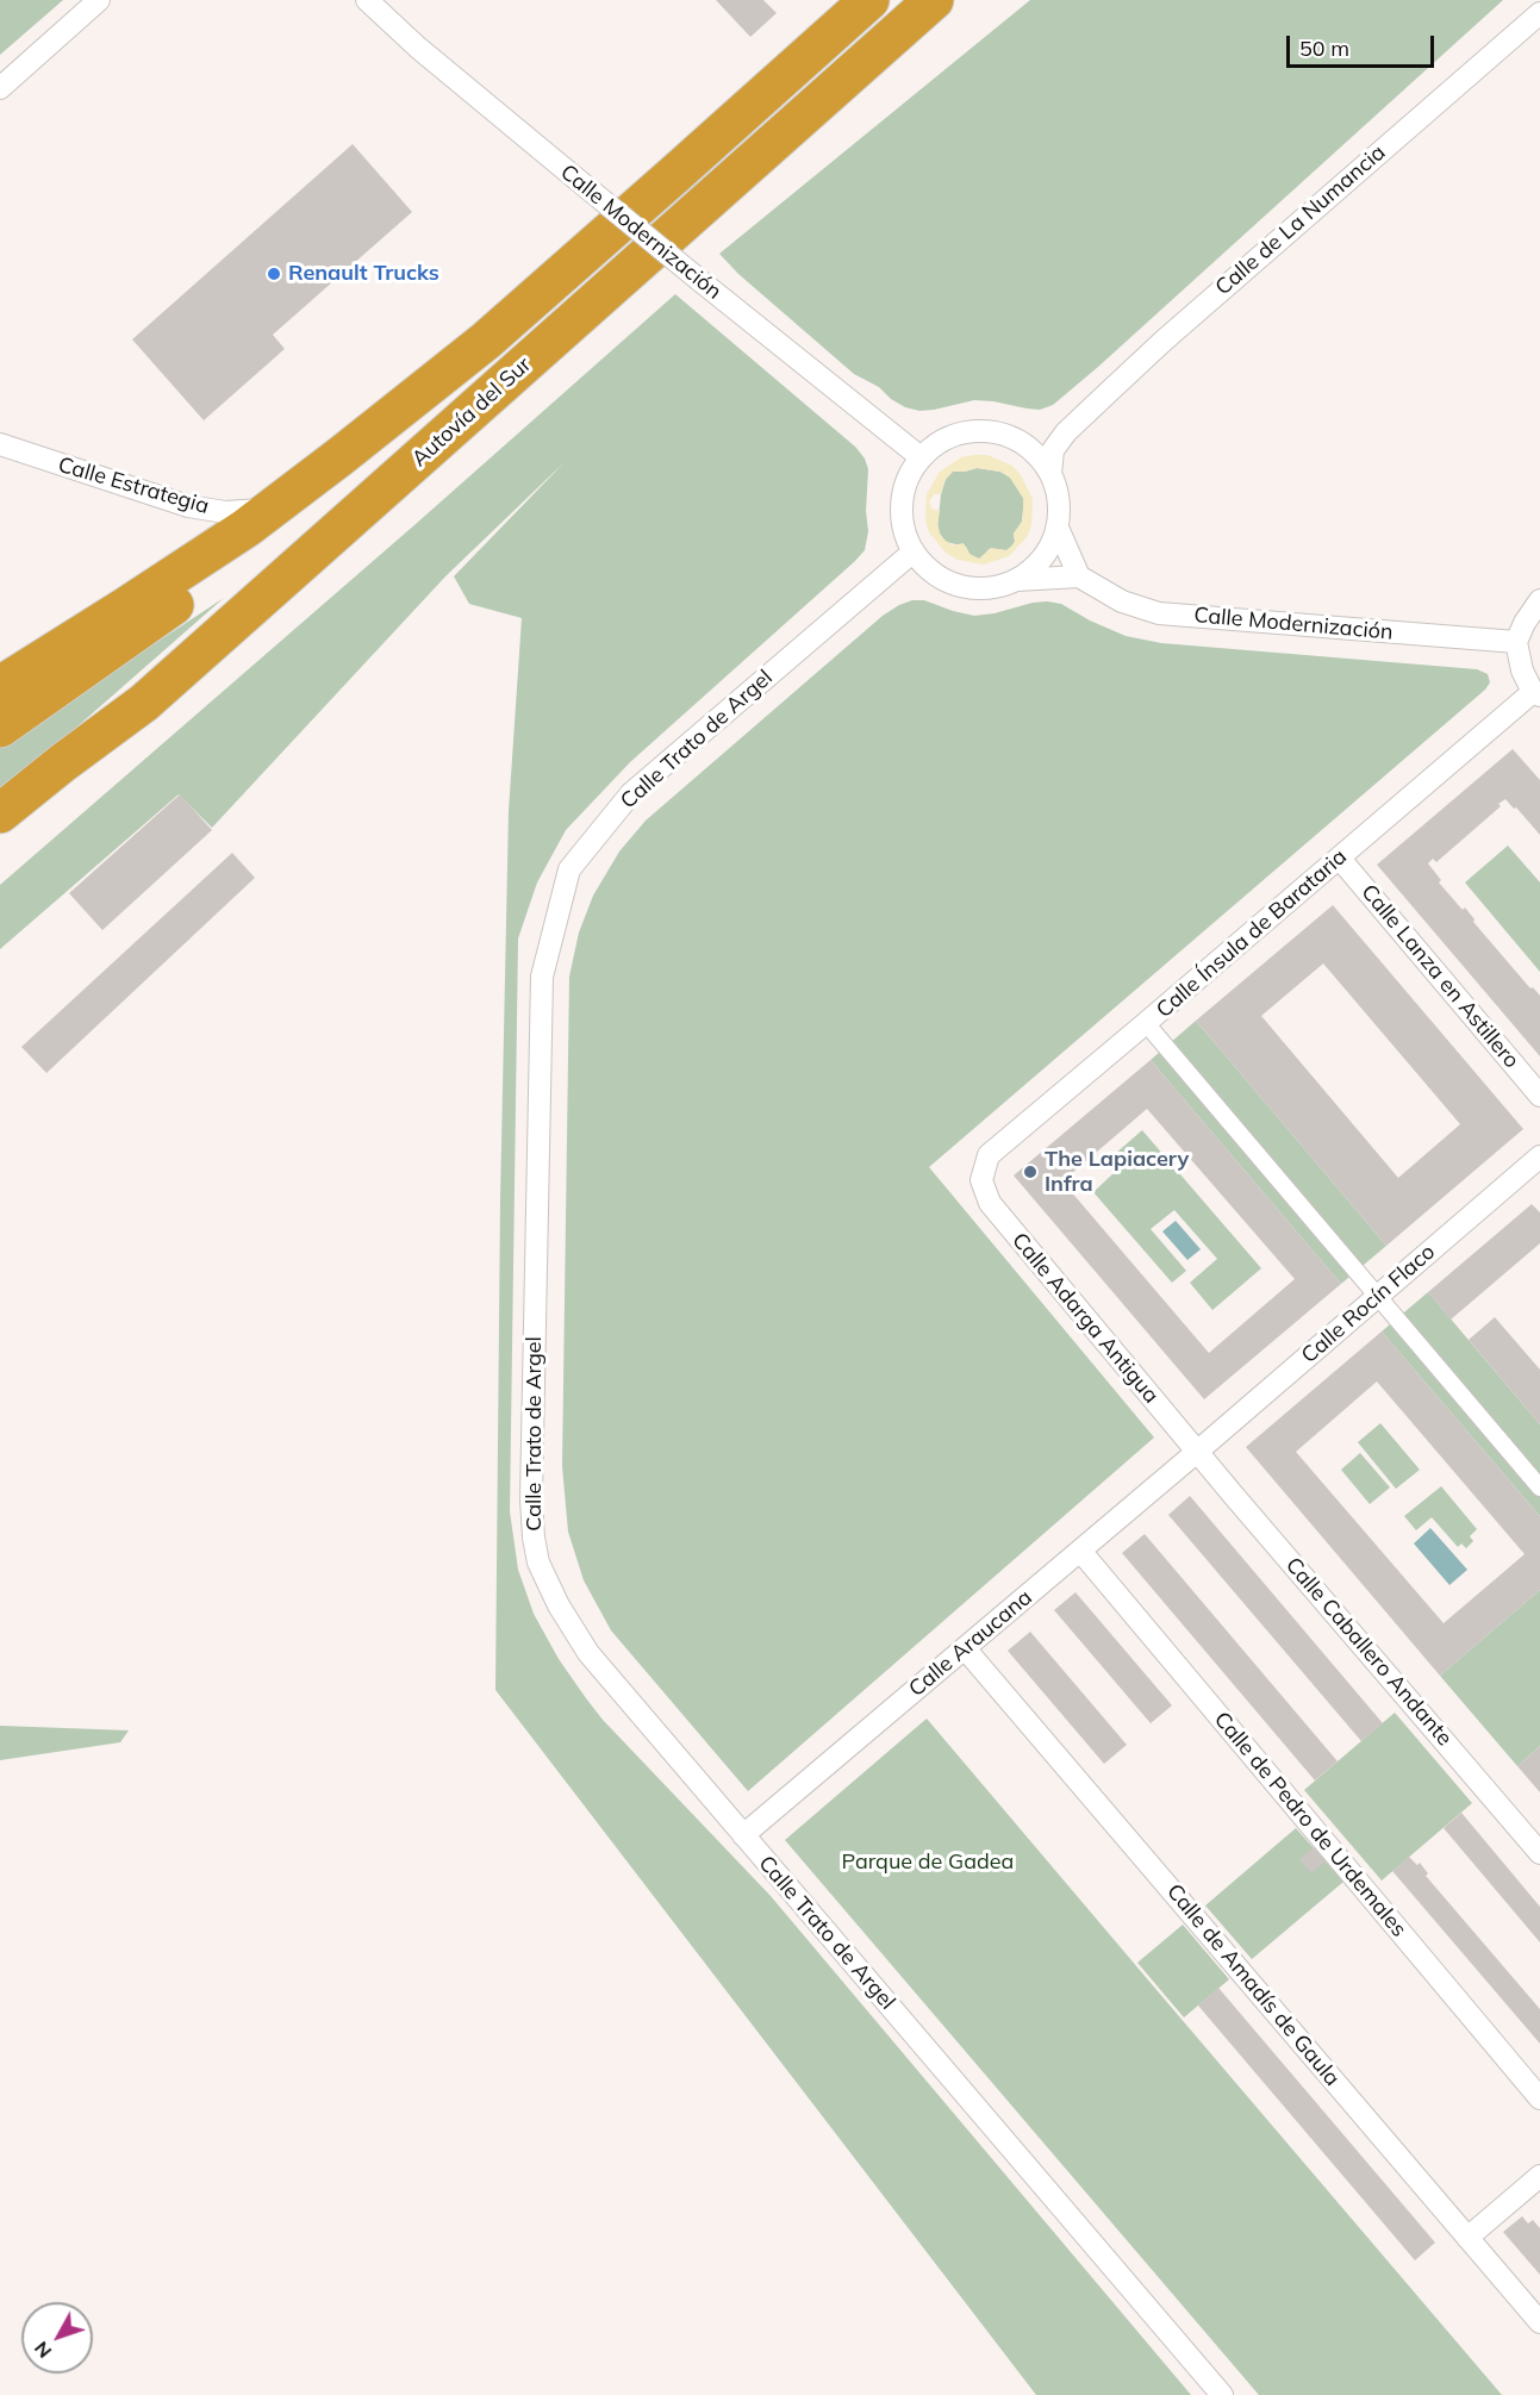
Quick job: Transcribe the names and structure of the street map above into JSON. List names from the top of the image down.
{
  "streets": {
    "highway": ["Autovía del Sur"],
    "street": [
      "Calle de La Numancia",
      "Calle Modernización",
      "Calle Estrategia",
      "Calle Trato de Argel",
      "Calle Ínsula de Barataria",
      "Calle Lanza en Astillero",
      "Calle Rocín Flaco",
      "Calle Adarga Antigua",
      "Calle Araucana",
      "Calle Caballero Andante",
      "Calle de Pedro de Urdemales",
      "Calle de Amadís de Gaula"
    ]
  },
  "crossings": [
    ["Calle de La Numancia", "Calle Modernización"],
    ["Calle de La Numancia", "Calle Trato de Argel"],
    ["Calle Modernización", "Calle Trato de Argel"],
    ["Autovía del Sur", "Calle Estrategia"],
    ["Calle Trato de Argel", "Calle Araucana"],
    ["Calle Ínsula de Barataria", "Calle Lanza en Astillero"],
    ["Calle Ínsula de Barataria", "Calle Adarga Antigua"],
    ["Calle Rocín Flaco", "Calle Adarga Antigua"],
    ["Calle Rocín Flaco", "Calle Araucana"],
    ["Calle Rocín Flaco", "Calle Caballero Andante"],
    ["Calle Adarga Antigua", "Calle Araucana"],
    ["Calle Adarga Antigua", "Calle Caballero Andante"],
    ["Calle Araucana", "Calle Caballero Andante"],
    ["Calle Araucana", "Calle de Pedro de Urdemales"],
    ["Calle Araucana", "Calle de Amadís de Gaula"]
  ],
  "parks": ["Parque de Gadea"],
  "places": ["Renault Trucks", "The Lapiacery Infra"],
  "scale_bar": "50 m",
  "north": "bottom left"
}
